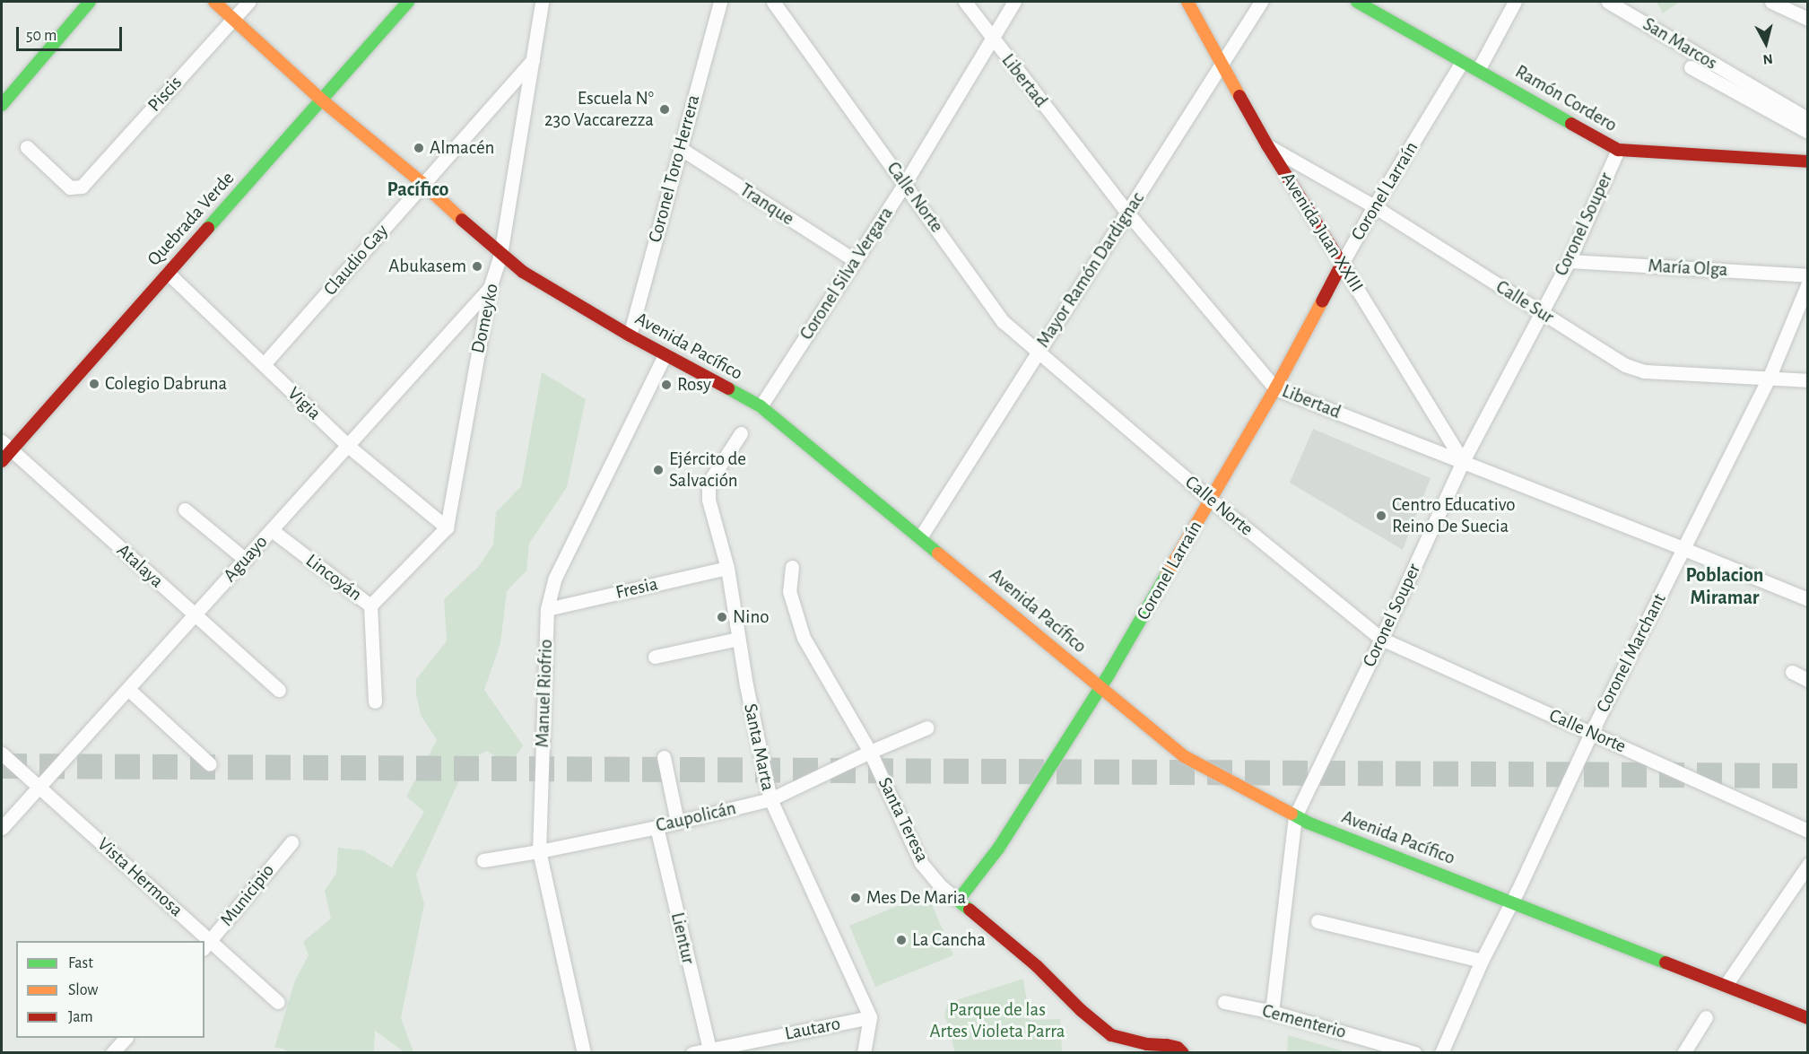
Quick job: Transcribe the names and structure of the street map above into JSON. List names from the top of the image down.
{
  "streets": {
    "street": [
      "San Marcos",
      "Libertad",
      "Piscis",
      "Ramón Cordero",
      "Coronel Toro Herrera",
      "Coronel Larraín",
      "Calle Norte",
      "Tranque",
      "Quebrada Verde",
      "Coronel Souper",
      "Avenida Juan XXIII",
      "Claudio Gay",
      "María Olga",
      "Mayor Ramón Dardignac",
      "Coronel Silva Vergara",
      "Calle Sur",
      "Domeyko",
      "Avenida Pacífico",
      "Vigia",
      "Aguayo",
      "Atalaya",
      "Lincoyán",
      "Fresia",
      "Coronel Marchant",
      "Manuel Riofrio",
      "Santa Marta",
      "Caupolicán",
      "Santa Teresa",
      "Vista Hermosa",
      "Municipio",
      "Lientur",
      "Cementerio",
      "Lautaro"
    ]
  },
  "crossings": [
    ["Libertad", "Coronel Larraín"],
    ["Libertad", "Coronel Souper"],
    ["Libertad", "Avenida Juan XXIII"],
    ["Libertad", "Mayor Ramón Dardignac"],
    ["Libertad", "Coronel Silva Vergara"],
    ["Libertad", "Coronel Marchant"],
    ["Piscis", "Avenida Pacífico"],
    ["Ramón Cordero", "Coronel Larraín"],
    ["Ramón Cordero", "Coronel Souper"],
    ["Coronel Toro Herrera", "Tranque"],
    ["Coronel Toro Herrera", "Avenida Pacífico"],
    ["Coronel Larraín", "Calle Norte"],
    ["Coronel Larraín", "Avenida Juan XXIII"],
    ["Coronel Larraín", "Calle Sur"],
    ["Coronel Larraín", "Avenida Pacífico"],
    ["Coronel Larraín", "Santa Teresa"],
    ["Calle Norte", "Coronel Souper"],
    ["Calle Norte", "Mayor Ramón Dardignac"],
    ["Calle Norte", "Coronel Silva Vergara"],
    ["Calle Norte", "Coronel Marchant"],
    ["Tranque", "Coronel Silva Vergara"],
    ["Quebrada Verde", "Avenida Pacífico"],
    ["Quebrada Verde", "Vigia"],
    ["Quebrada Verde", "Atalaya"],
    ["Coronel Souper", "Avenida Juan XXIII"],
    ["Coronel Souper", "María Olga"],
    ["Coronel Souper", "Calle Sur"],
    ["Coronel Souper", "Avenida Pacífico"],
    ["Coronel Souper", "Cementerio"],
    ["Avenida Juan XXIII", "Mayor Ramón Dardignac"],
    ["Avenida Juan XXIII", "Calle Sur"],
    ["Claudio Gay", "Domeyko"],
    ["Claudio Gay", "Avenida Pacífico"],
    ["Claudio Gay", "Vigia"],
    ["Mayor Ramón Dardignac", "Avenida Pacífico"],
    ["Coronel Silva Vergara", "Avenida Pacífico"],
    ["Calle Sur", "Coronel Marchant"],
    ["Domeyko", "Avenida Pacífico"],
    ["Domeyko", "Vigia"],
    ["Domeyko", "Aguayo"],
    ["Avenida Pacífico", "Coronel Marchant"],
    ["Avenida Pacífico", "Manuel Riofrio"],
    ["Vigia", "Aguayo"],
    ["Aguayo", "Atalaya"],
    ["Aguayo", "Lincoyán"],
    ["Aguayo", "Vista Hermosa"],
    ["Fresia", "Manuel Riofrio"],
    ["Fresia", "Santa Marta"],
    ["Manuel Riofrio", "Caupolicán"],
    ["Santa Marta", "Caupolicán"],
    ["Santa Marta", "Lautaro"],
    ["Caupolicán", "Santa Teresa"],
    ["Caupolicán", "Lientur"],
    ["Vista Hermosa", "Municipio"],
    ["Lientur", "Lautaro"]
  ],
  "districts": ["Pacífico", "Poblacion Miramar"],
  "parks": ["Parque de las Artes Violeta Parra"],
  "places": [
    "Escuela N° 230 Vaccarezza",
    "Almacén",
    "Abukasem",
    "Colegio Dabruna",
    "Rosy",
    "Ejército de Salvación",
    "Centro Educativo Reino De Suecia",
    "Nino",
    "Mes De Maria",
    "La Cancha"
  ],
  "legend": ["Fast", "Slow", "Jam"],
  "scale_bar": "50 m",
  "north": "bottom"
}
